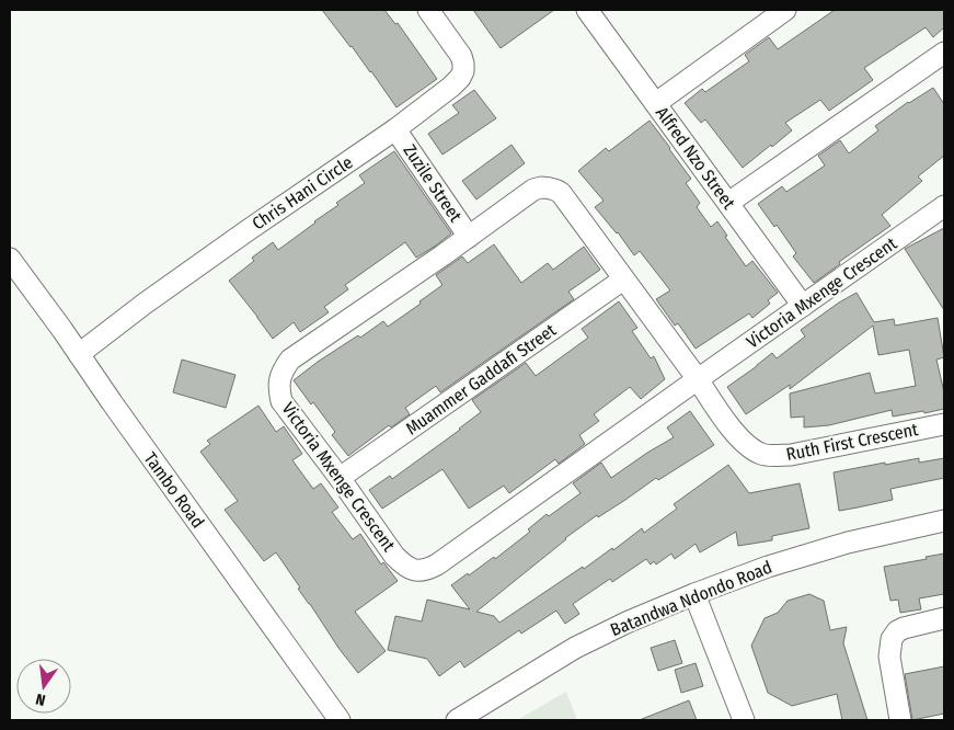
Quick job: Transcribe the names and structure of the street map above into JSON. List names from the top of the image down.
{
  "streets": {
    "street": [
      "Alfred Nzo Street",
      "Zuzile Street",
      "Chris Hani Circle",
      "Victoria Mxenge Crescent",
      "Muammer Gaddafi Street",
      "Ruth First Crescent",
      "Tambo Road",
      "Batandwa Ndondo Road"
    ]
  },
  "crossings": [
    ["Alfred Nzo Street", "Victoria Mxenge Crescent"],
    ["Zuzile Street", "Chris Hani Circle"],
    ["Zuzile Street", "Victoria Mxenge Crescent"],
    ["Chris Hani Circle", "Tambo Road"],
    ["Victoria Mxenge Crescent", "Muammer Gaddafi Street"],
    ["Victoria Mxenge Crescent", "Ruth First Crescent"]
  ],
  "north": "bottom"
}
